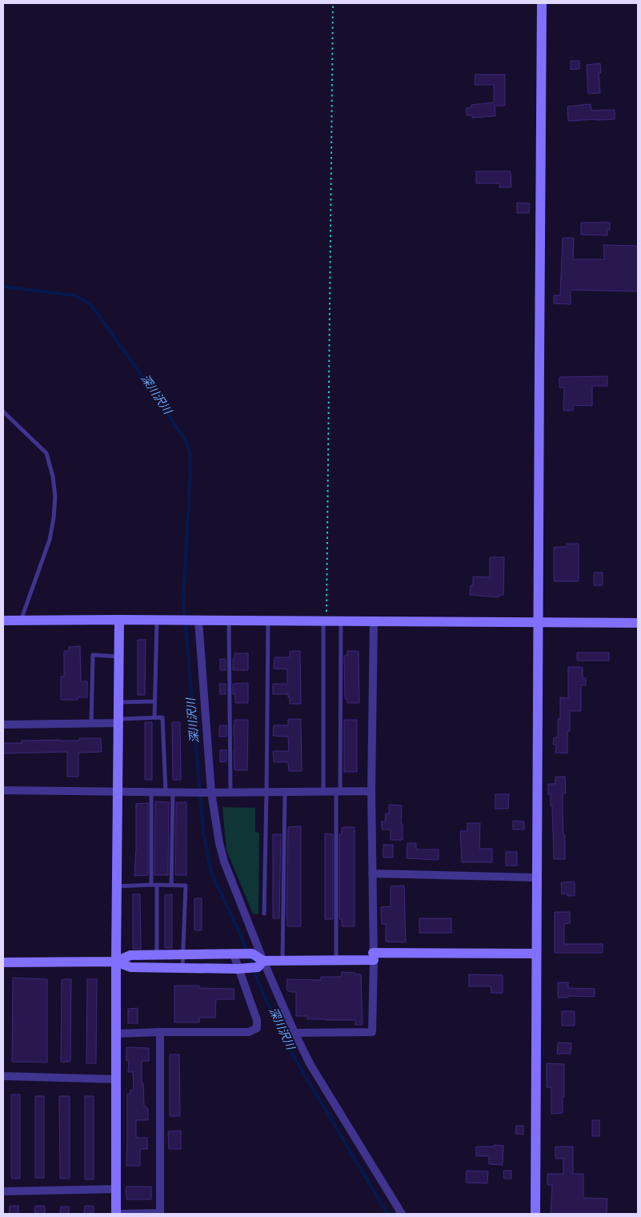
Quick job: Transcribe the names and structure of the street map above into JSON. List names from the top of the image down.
{
  "water": ["深川沢川"]
}
